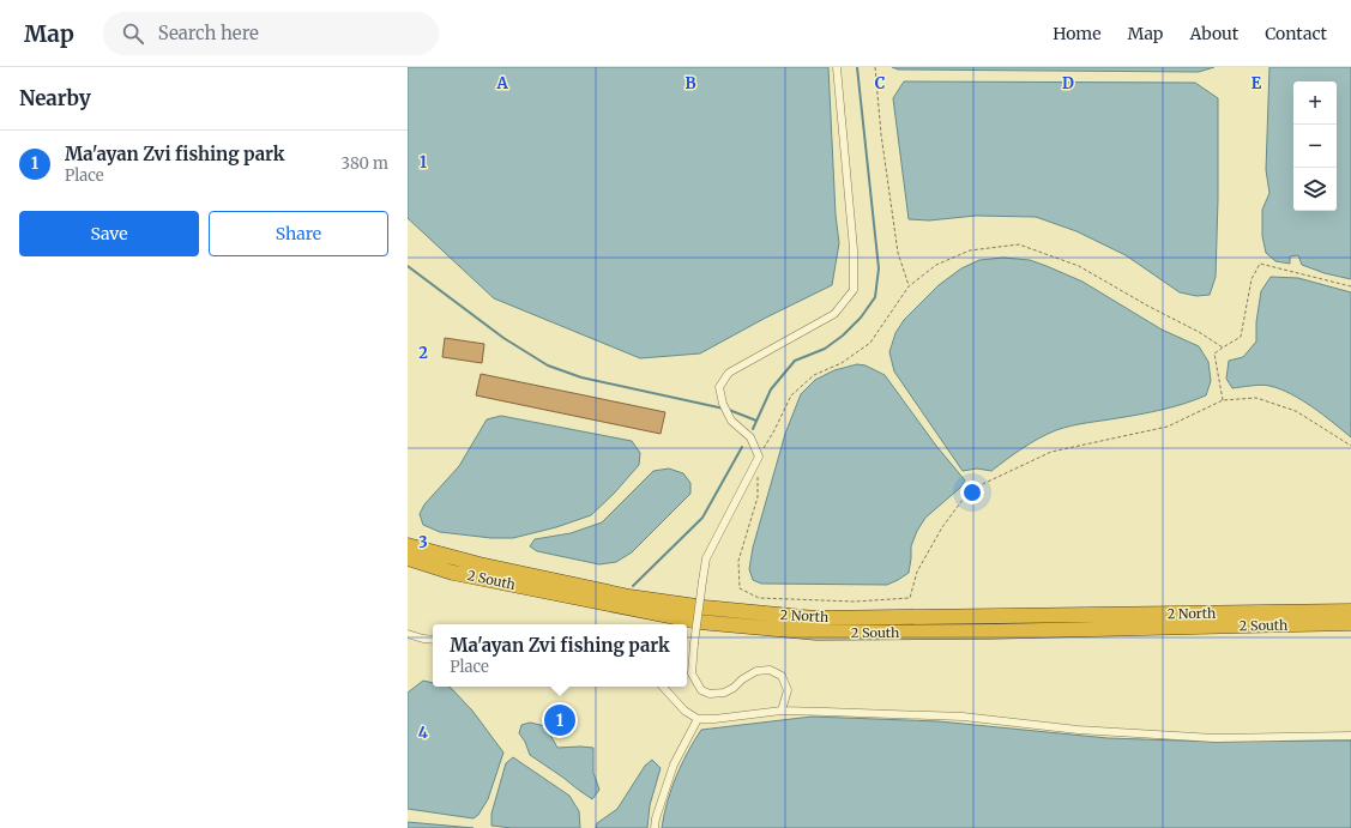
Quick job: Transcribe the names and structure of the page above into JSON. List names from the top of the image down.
{
  "streets": {
    "highway": ["2 South", "2 North"]
  },
  "page": {
    "header": "Map",
    "search": "Search here",
    "nav": [
      "Home",
      "Map",
      "About",
      "Contact"
    ],
    "heading": "Nearby",
    "map_buttons": ["+", "−"],
    "list": [
      {
        "mark": "1",
        "name": "Ma'ayan Zvi fishing park",
        "note": "Place",
        "value": "380 m"
      }
    ],
    "buttons": ["Save", "Share"],
    "popup": ["Ma'ayan Zvi fishing park", "Place"],
    "pins": "1"
  },
  "grid": {
    "columns": [
      "A",
      "B",
      "C",
      "D",
      "E"
    ],
    "rows": [
      "1",
      "2",
      "3",
      "4"
    ]
  }
}
